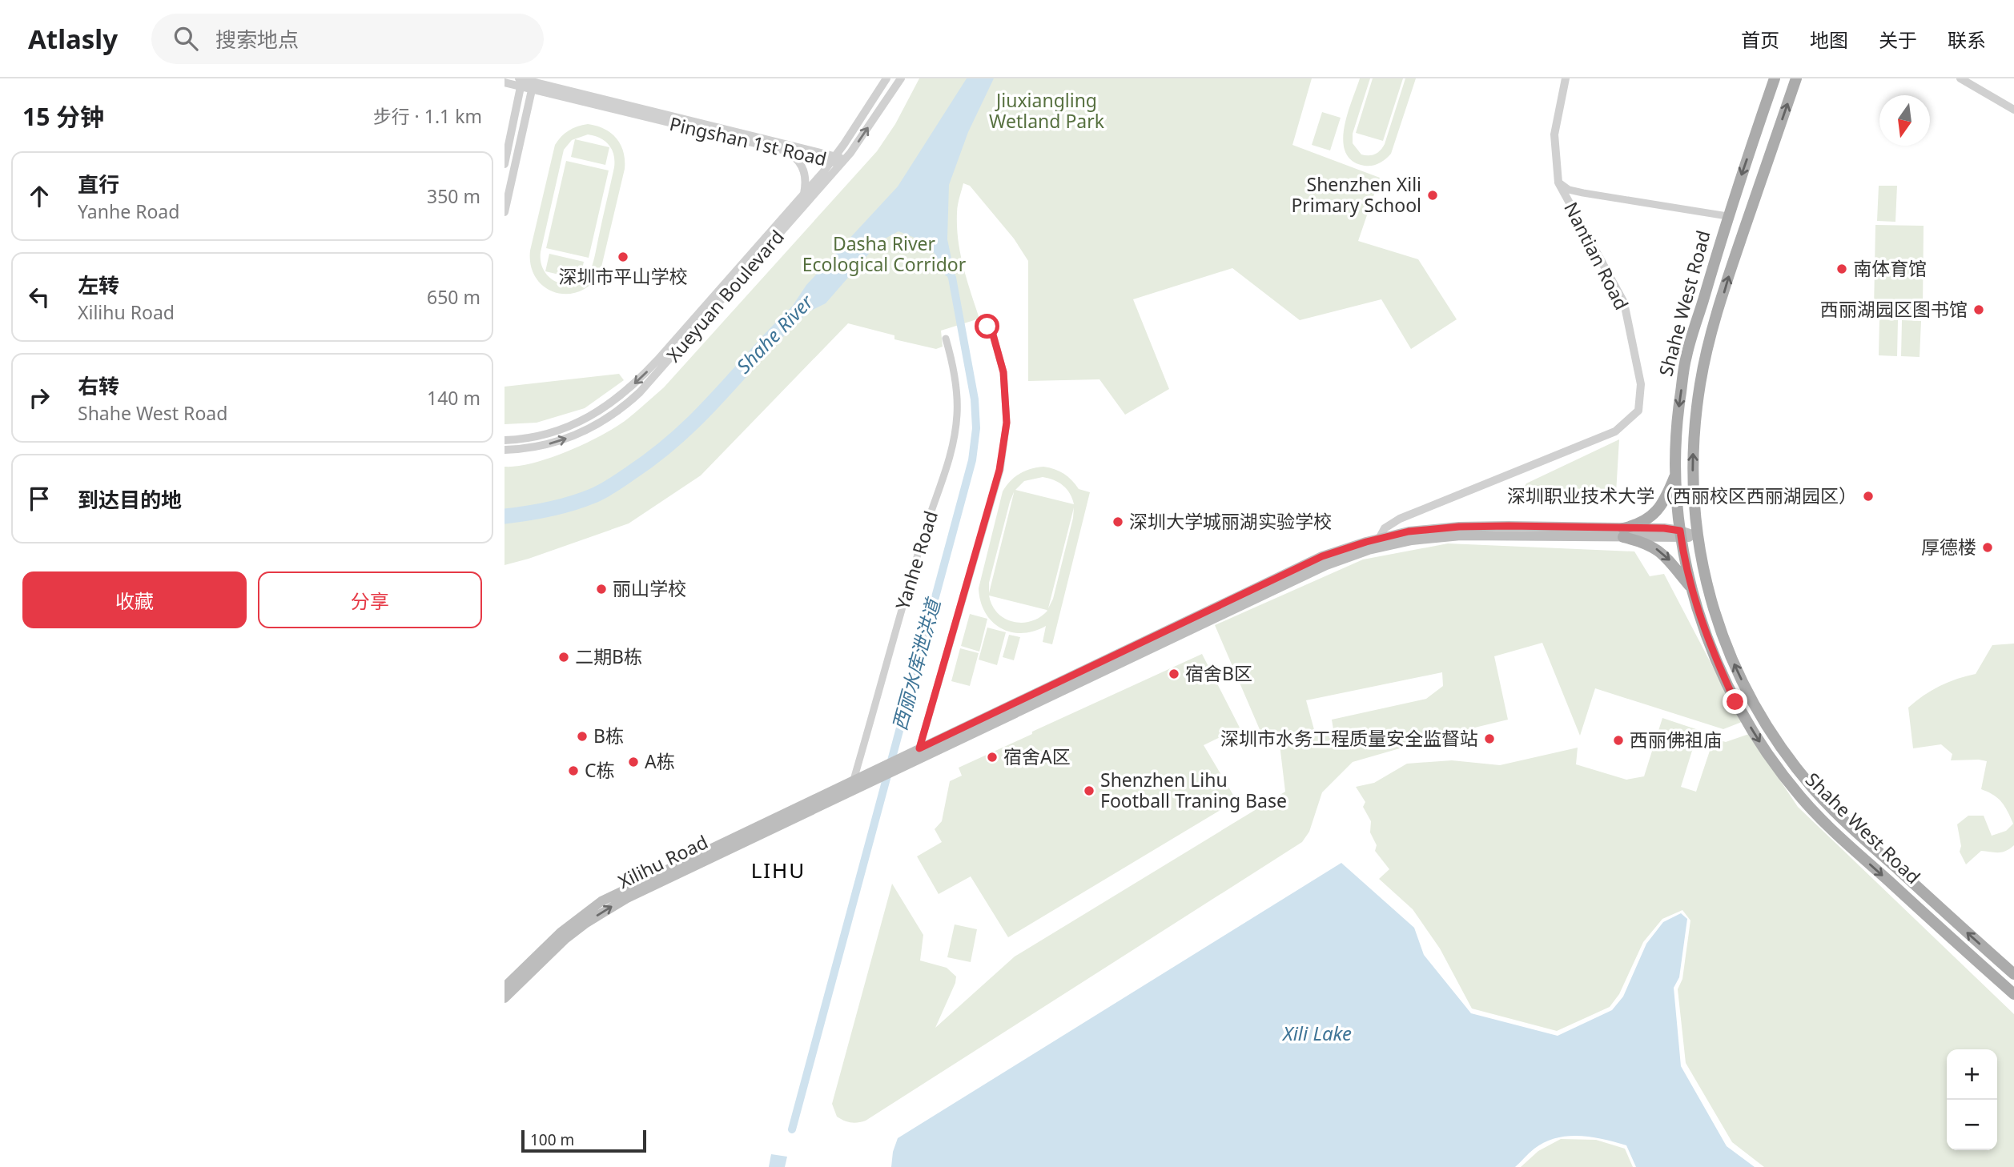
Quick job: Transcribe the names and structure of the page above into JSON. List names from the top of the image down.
{
  "streets": {
    "main road": ["Shahe West Road", "Xilihu Road"],
    "street": [
      "Pingshan 1st Road",
      "Nantian Road",
      "Xueyuan Boulevard",
      "Yanhe Road"
    ]
  },
  "crossings": [
    ["Pingshan 1st Road", "Xueyuan Boulevard"],
    ["Yanhe Road", "Xilihu Road"]
  ],
  "districts": ["LIHU"],
  "water": ["Shahe River", "西丽水库泄洪道", "Xili Lake"],
  "parks": ["Jiuxiangling Wetland Park", "Dasha River Ecological Corridor"],
  "places": [
    "Shenzhen Xili Primary School",
    "深圳市平山学校",
    "南体育馆",
    "西丽湖园区图书馆",
    "深圳职业技术大学（西丽校区西丽湖园区）",
    "深圳大学城丽湖实验学校",
    "厚德楼",
    "丽山学校",
    "二期B栋",
    "宿舍B区",
    "B栋",
    "深圳市水务工程质量安全监督站",
    "西丽佛祖庙",
    "宿舍A区",
    "A栋",
    "C栋",
    "Shenzhen Lihu Football Traning Base"
  ],
  "scale_bar": "100 m",
  "north": "bottom",
  "page": {
    "header": "Atlasly",
    "search": "搜索地点",
    "nav": [
      "首页",
      "地图",
      "关于",
      "联系"
    ],
    "heading": ["15 分钟", "步行 · 1.1 km"],
    "list": [
      ["直行", "Yanhe Road", "350 m"],
      ["左转", "Xilihu Road", "650 m"],
      ["右转", "Shahe West Road", "140 m"],
      "到达目的地"
    ],
    "buttons": ["收藏", "分享"],
    "map_buttons": ["+", "−"],
    "scale": "100 m"
  }
}
